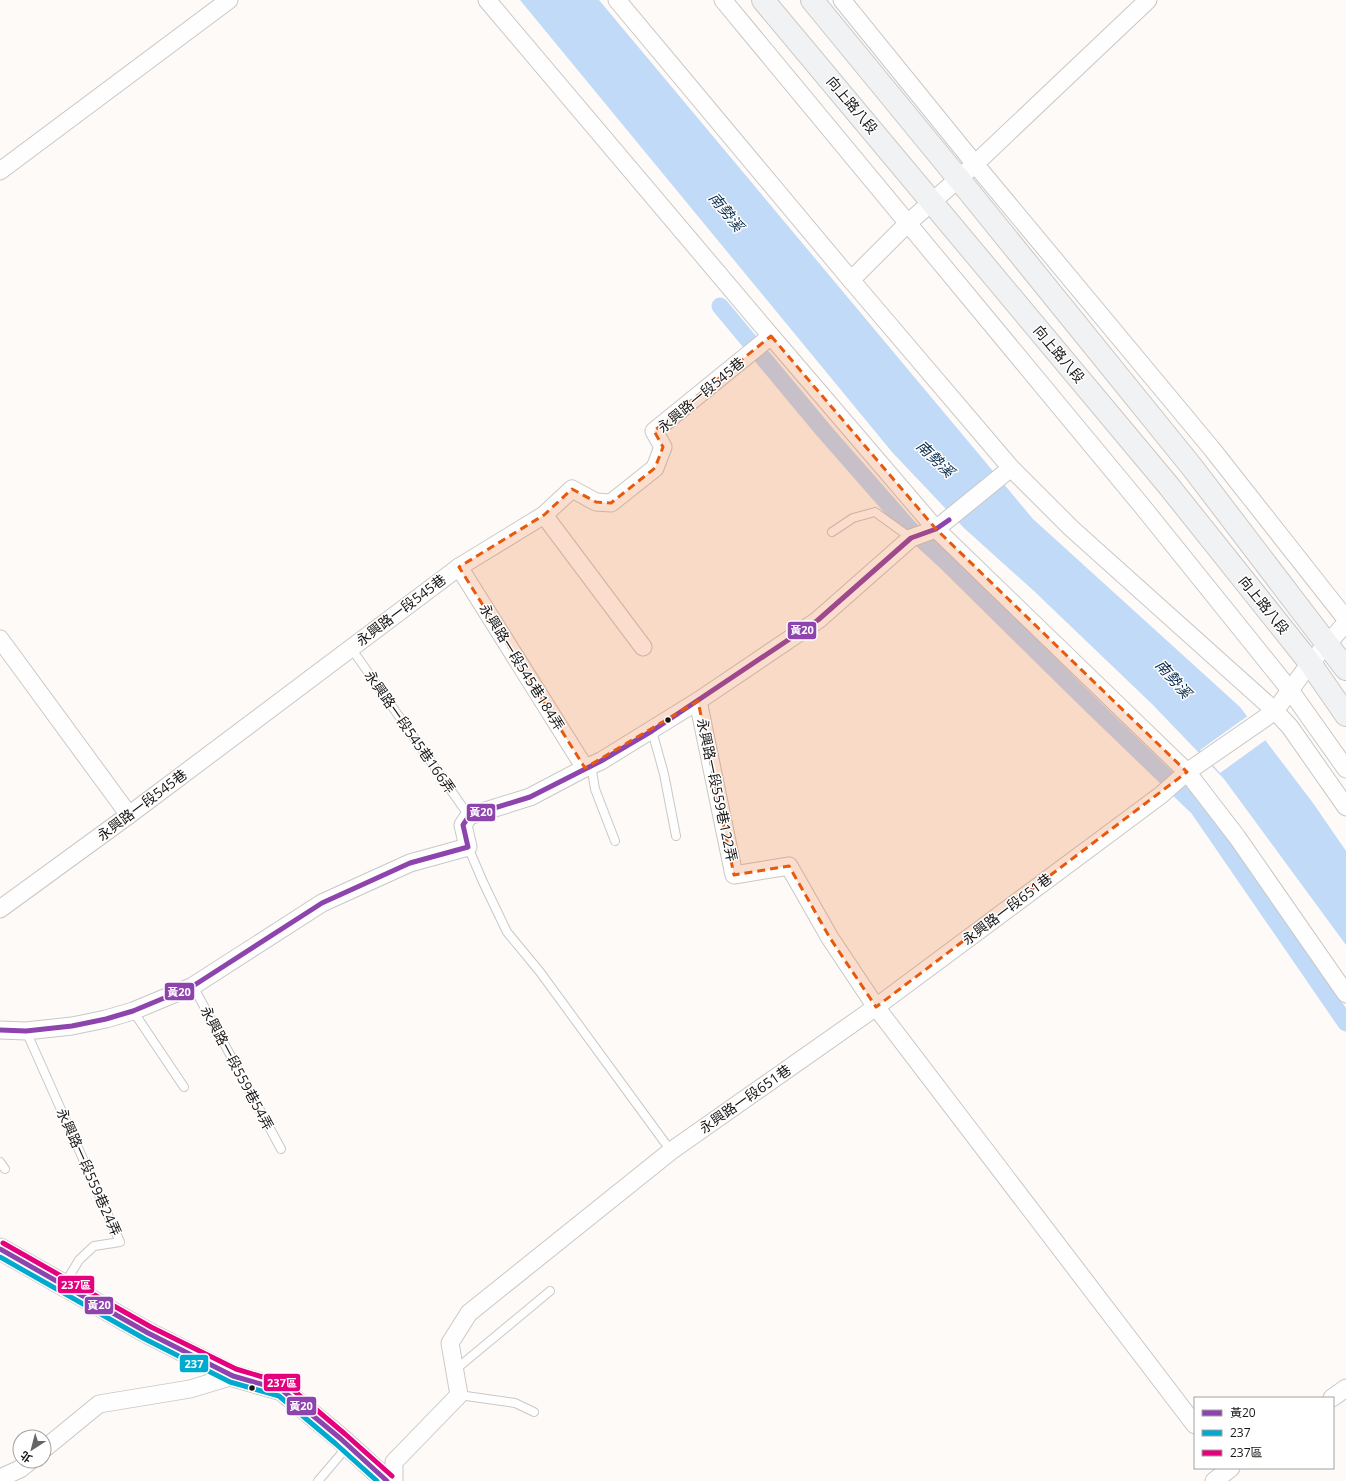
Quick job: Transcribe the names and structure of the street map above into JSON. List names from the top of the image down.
{
  "streets": {
    "main road": ["向上路八段"],
    "street": [
      "永興路一段545巷",
      "永興路一段545巷184弄",
      "永興路一段559巷122弄",
      "永興路一段651巷"
    ],
    "lane": ["永興路一段545巷166弄", "永興路一段559巷54弄", "永興路一段559巷24弄"]
  },
  "crossings": [
    ["向上路八段", "永興路一段651巷"],
    ["永興路一段545巷", "永興路一段545巷184弄"],
    ["永興路一段545巷", "永興路一段545巷166弄"],
    ["永興路一段559巷122弄", "永興路一段651巷"]
  ],
  "water": ["南勢溪"],
  "lines": ["transit line 黃20", "transit line 237區", "transit line 237"],
  "legend": ["黃20", "237", "237區"],
  "north": "bottom left"
}
